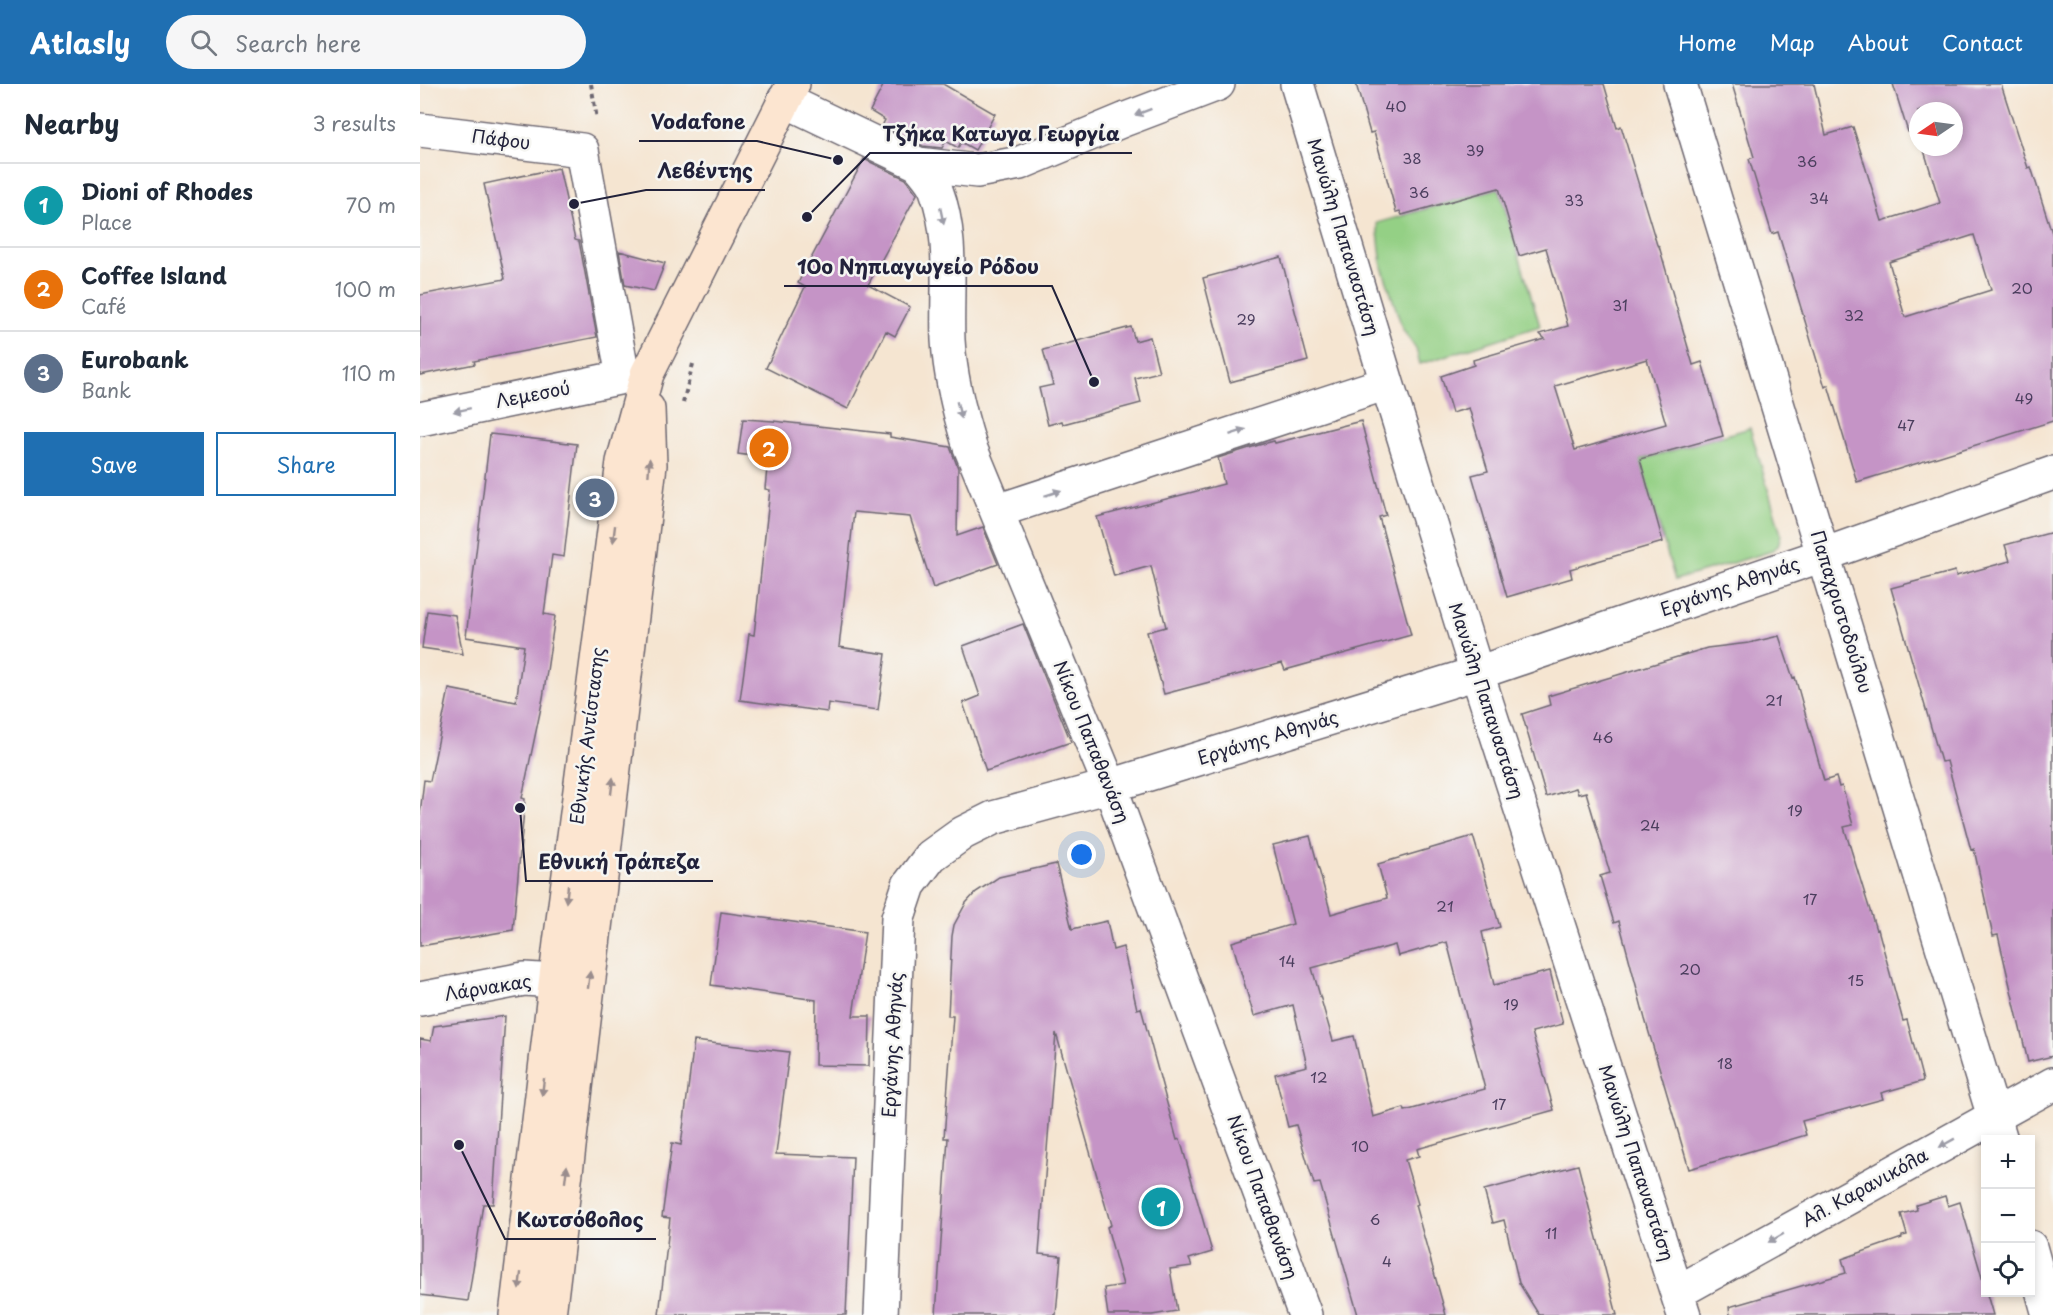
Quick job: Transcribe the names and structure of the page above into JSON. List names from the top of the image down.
{
  "streets": {
    "main road": ["Εθνικής Αντίστασης"],
    "street": [
      "Πάφου",
      "Μανώλη Παπαναστάση",
      "Λεμεσού",
      "Εργάνης Αθηνάς",
      "Παπαχριστοδούλου",
      "Νίκου Παπαθανάση",
      "Λάρνακας",
      "Αλ. Καρανικόλα"
    ]
  },
  "crossings": [
    ["Πάφου", "Λεμεσού"],
    ["Πάφου", "Εθνικής Αντίστασης"],
    ["Μανώλη Παπαναστάση", "Εργάνης Αθηνάς"],
    ["Μανώλη Παπαναστάση", "Αλ. Καρανικόλα"],
    ["Λεμεσού", "Εθνικής Αντίστασης"],
    ["Εργάνης Αθηνάς", "Παπαχριστοδούλου"],
    ["Εργάνης Αθηνάς", "Νίκου Παπαθανάση"],
    ["Παπαχριστοδούλου", "Αλ. Καρανικόλα"],
    ["Εθνικής Αντίστασης", "Λάρνακας"]
  ],
  "one_way": ["Λεμεσού", "Αλ. Καρανικόλα"],
  "places": [
    "Vodafone",
    "Λεβέντης",
    "Τζήκα Κατωγα Γεωργία",
    "10ο Νηπιαγωγείο Ρόδου",
    "Εθνική Τράπεζα",
    "Κωτσόβολος"
  ],
  "house_numbers": [
    "40",
    "39",
    "38",
    "36",
    "36",
    "34",
    "33",
    "20",
    "31",
    "32",
    "29",
    "49",
    "47",
    "21",
    "46",
    "19",
    "24",
    "17",
    "21",
    "14",
    "20",
    "15",
    "19",
    "18",
    "12",
    "17",
    "10",
    "6",
    "11",
    "4"
  ],
  "north": "left",
  "page": {
    "header": "Atlasly",
    "search": "Search here",
    "nav": [
      "Home",
      "Map",
      "About",
      "Contact"
    ],
    "heading": ["Nearby", "3 results"],
    "list": [
      {
        "mark": "1",
        "name": "Dioni of Rhodes",
        "note": "Place",
        "value": "70 m"
      },
      {
        "mark": "2",
        "name": "Coffee Island",
        "note": "Café",
        "value": "100 m"
      },
      {
        "mark": "3",
        "name": "Eurobank",
        "note": "Bank",
        "value": "110 m"
      }
    ],
    "buttons": ["Save", "Share"],
    "pins": ["2", "3", "1"],
    "map_buttons": ["+", "−"]
  }
}
